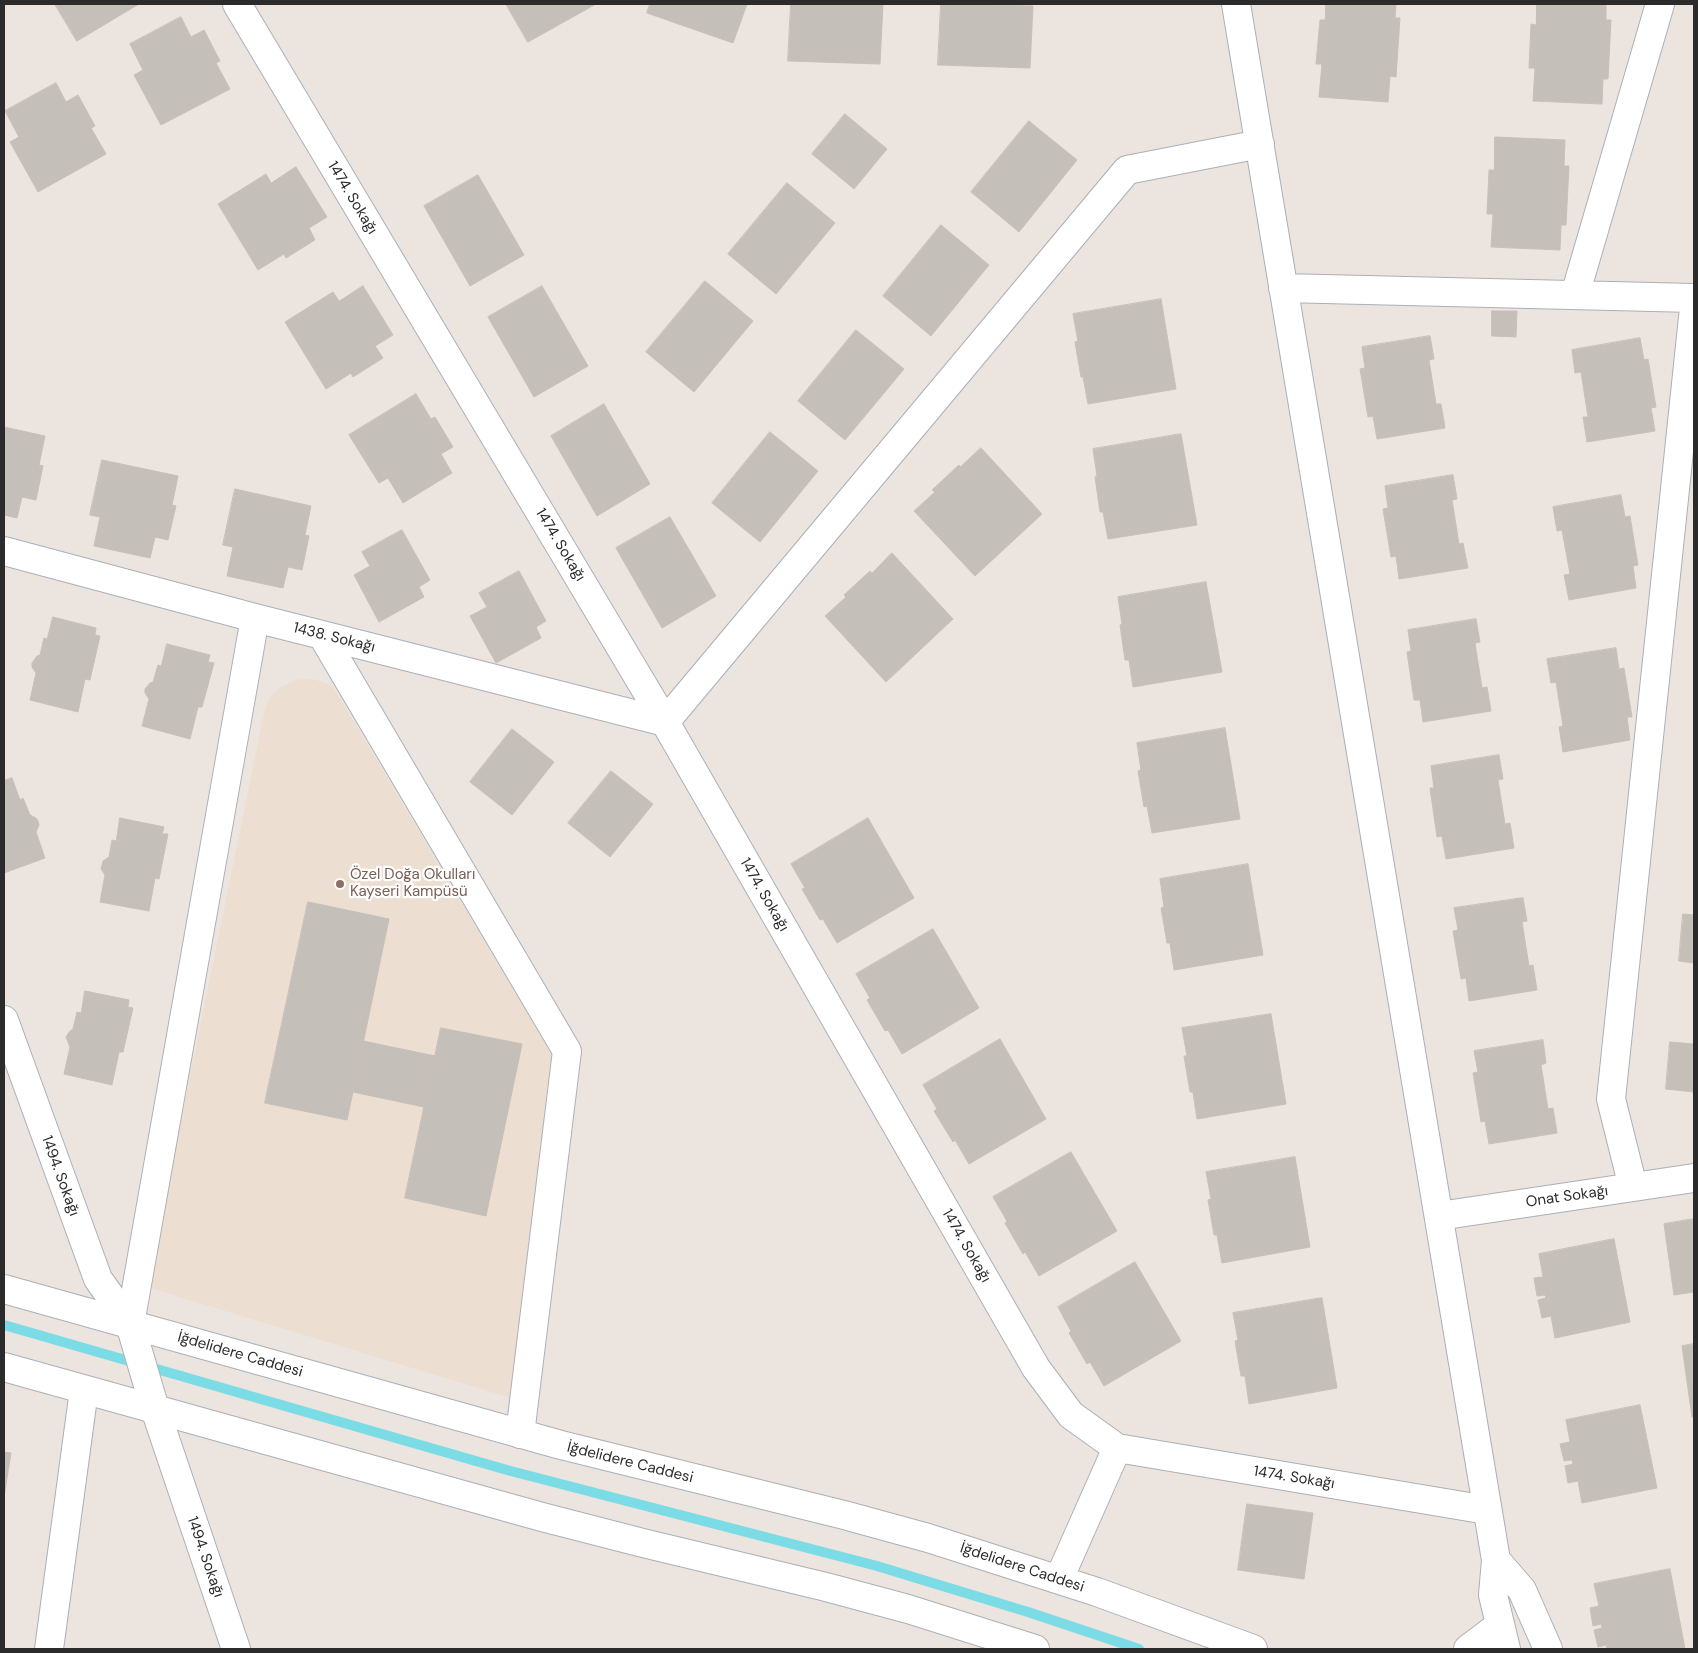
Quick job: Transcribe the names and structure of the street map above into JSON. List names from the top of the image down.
{
  "streets": {
    "street": [
      "1474. Sokağı",
      "1438. Sokağı",
      "1494. Sokağı",
      "Onat Sokağı",
      "İğdelidere Caddesi"
    ]
  },
  "crossings": [
    ["1474. Sokağı", "1438. Sokağı"],
    ["1494. Sokağı", "İğdelidere Caddesi"]
  ],
  "places": ["Özel Doğa Okulları Kayseri Kampüsü"]
}
